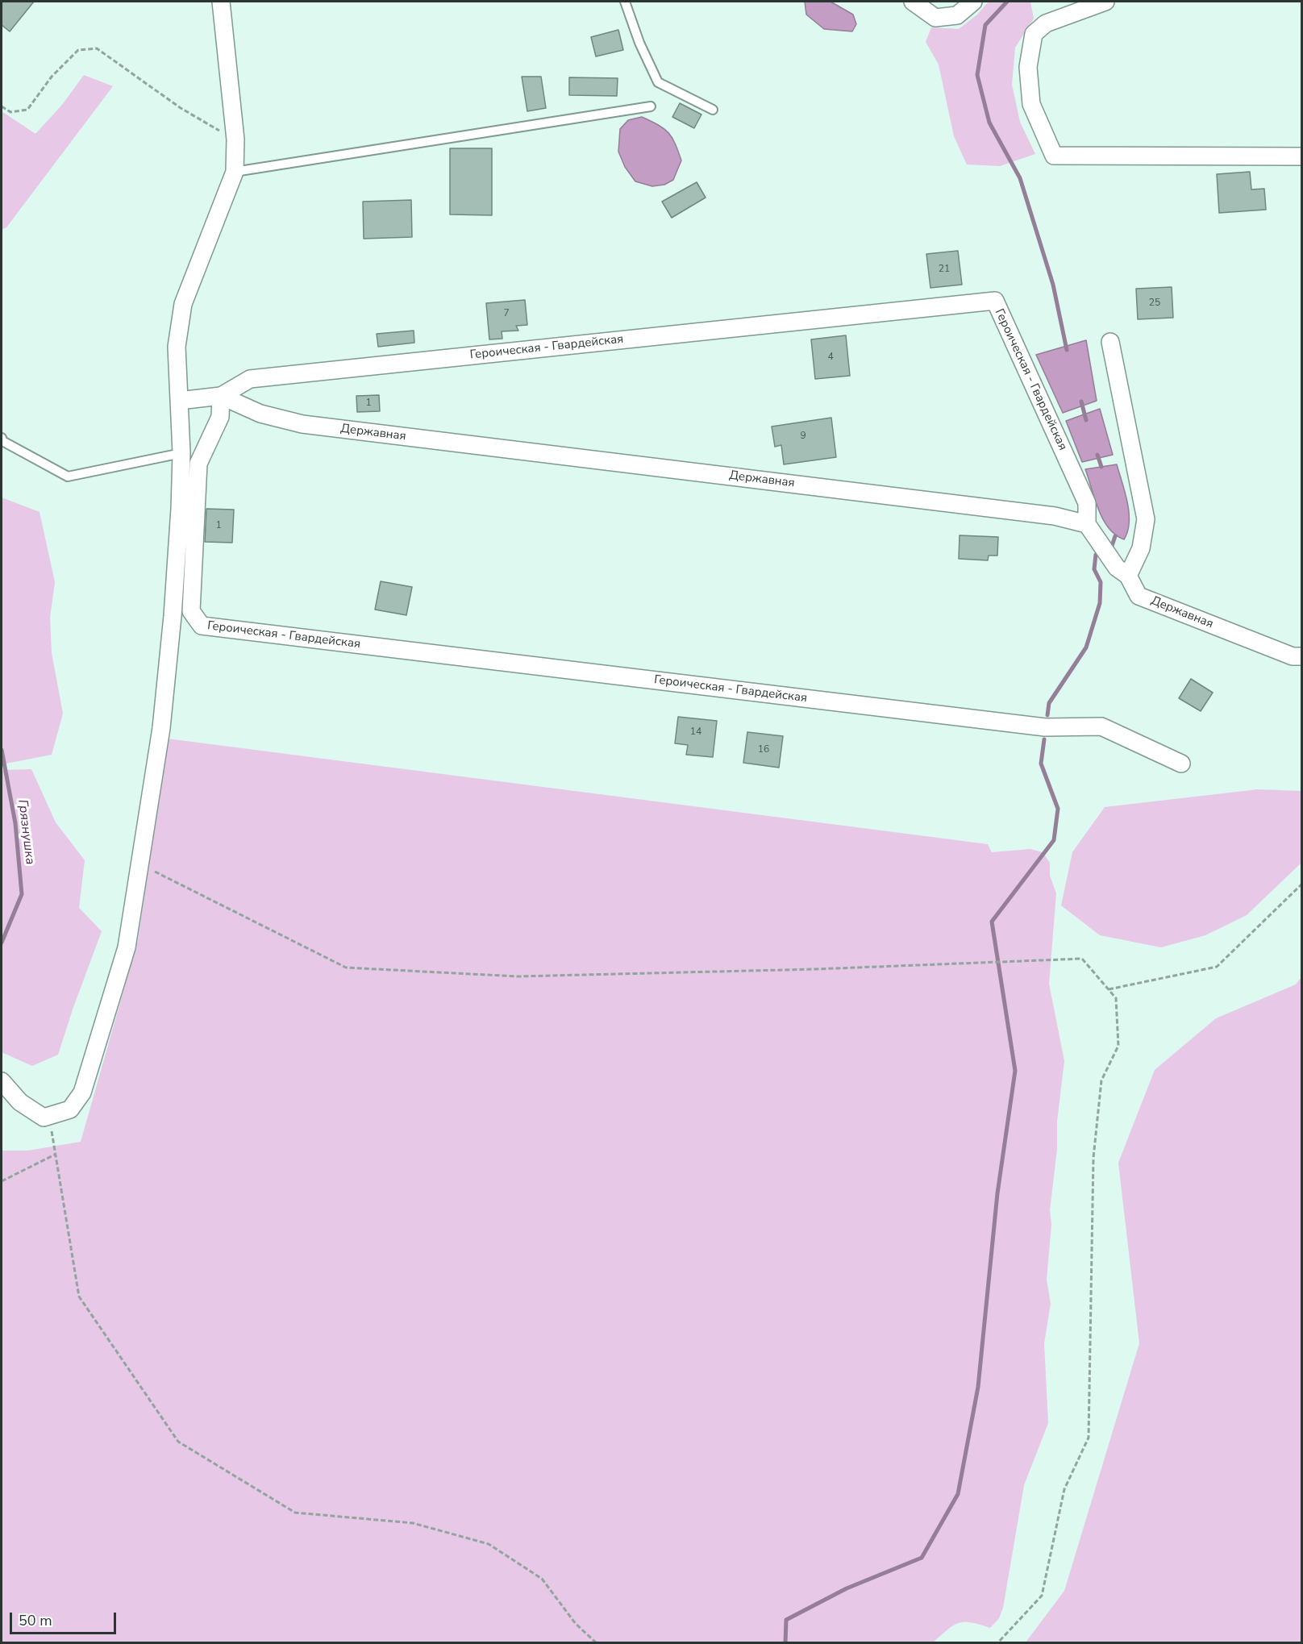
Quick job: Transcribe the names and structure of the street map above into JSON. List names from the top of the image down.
{
  "streets": {
    "street": ["Героическая - Гвардейская", "Державная"]
  },
  "crossings": [
    ["Героическая - Гвардейская", "Державная"]
  ],
  "water": ["Грязнушка"],
  "house_numbers": [
    "21",
    "25",
    "7",
    "4",
    "1",
    "9",
    "1",
    "14",
    "16"
  ],
  "scale_bar": "50 m"
}
